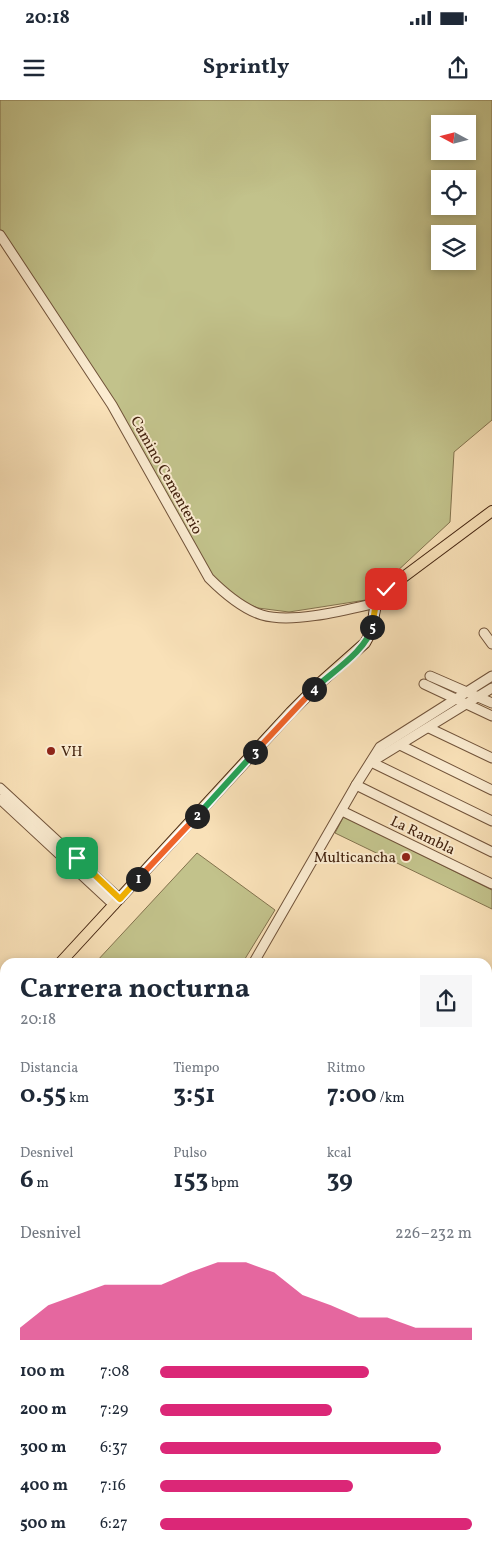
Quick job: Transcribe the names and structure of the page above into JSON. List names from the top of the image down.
{
  "streets": {
    "street": ["Camino Cementerio", "La Rambla"]
  },
  "places": ["VH", "Multicancha"],
  "north": "left",
  "page": {
    "status": "20:18",
    "header": "Sprintly",
    "pins": [
      "5",
      "4",
      "3",
      "2",
      "1"
    ],
    "heading": ["Carrera nocturna", "20:18"],
    "stats": [
      ["Distancia", "0.55 km"],
      ["Tiempo", "3:51"],
      ["Ritmo", "7:00 /km"],
      ["Desnivel", "6 m"],
      ["Pulso", "153 bpm"],
      ["kcal", "39"]
    ],
    "chart": ["Desnivel", "226–232 m"],
    "list": [
      {
        "name": "100 m",
        "note": "7:08"
      },
      {
        "name": "200 m",
        "note": "7:29"
      },
      {
        "name": "300 m",
        "note": "6:37"
      },
      {
        "name": "400 m",
        "note": "7:16"
      },
      {
        "name": "500 m",
        "note": "6:27"
      }
    ]
  }
}
